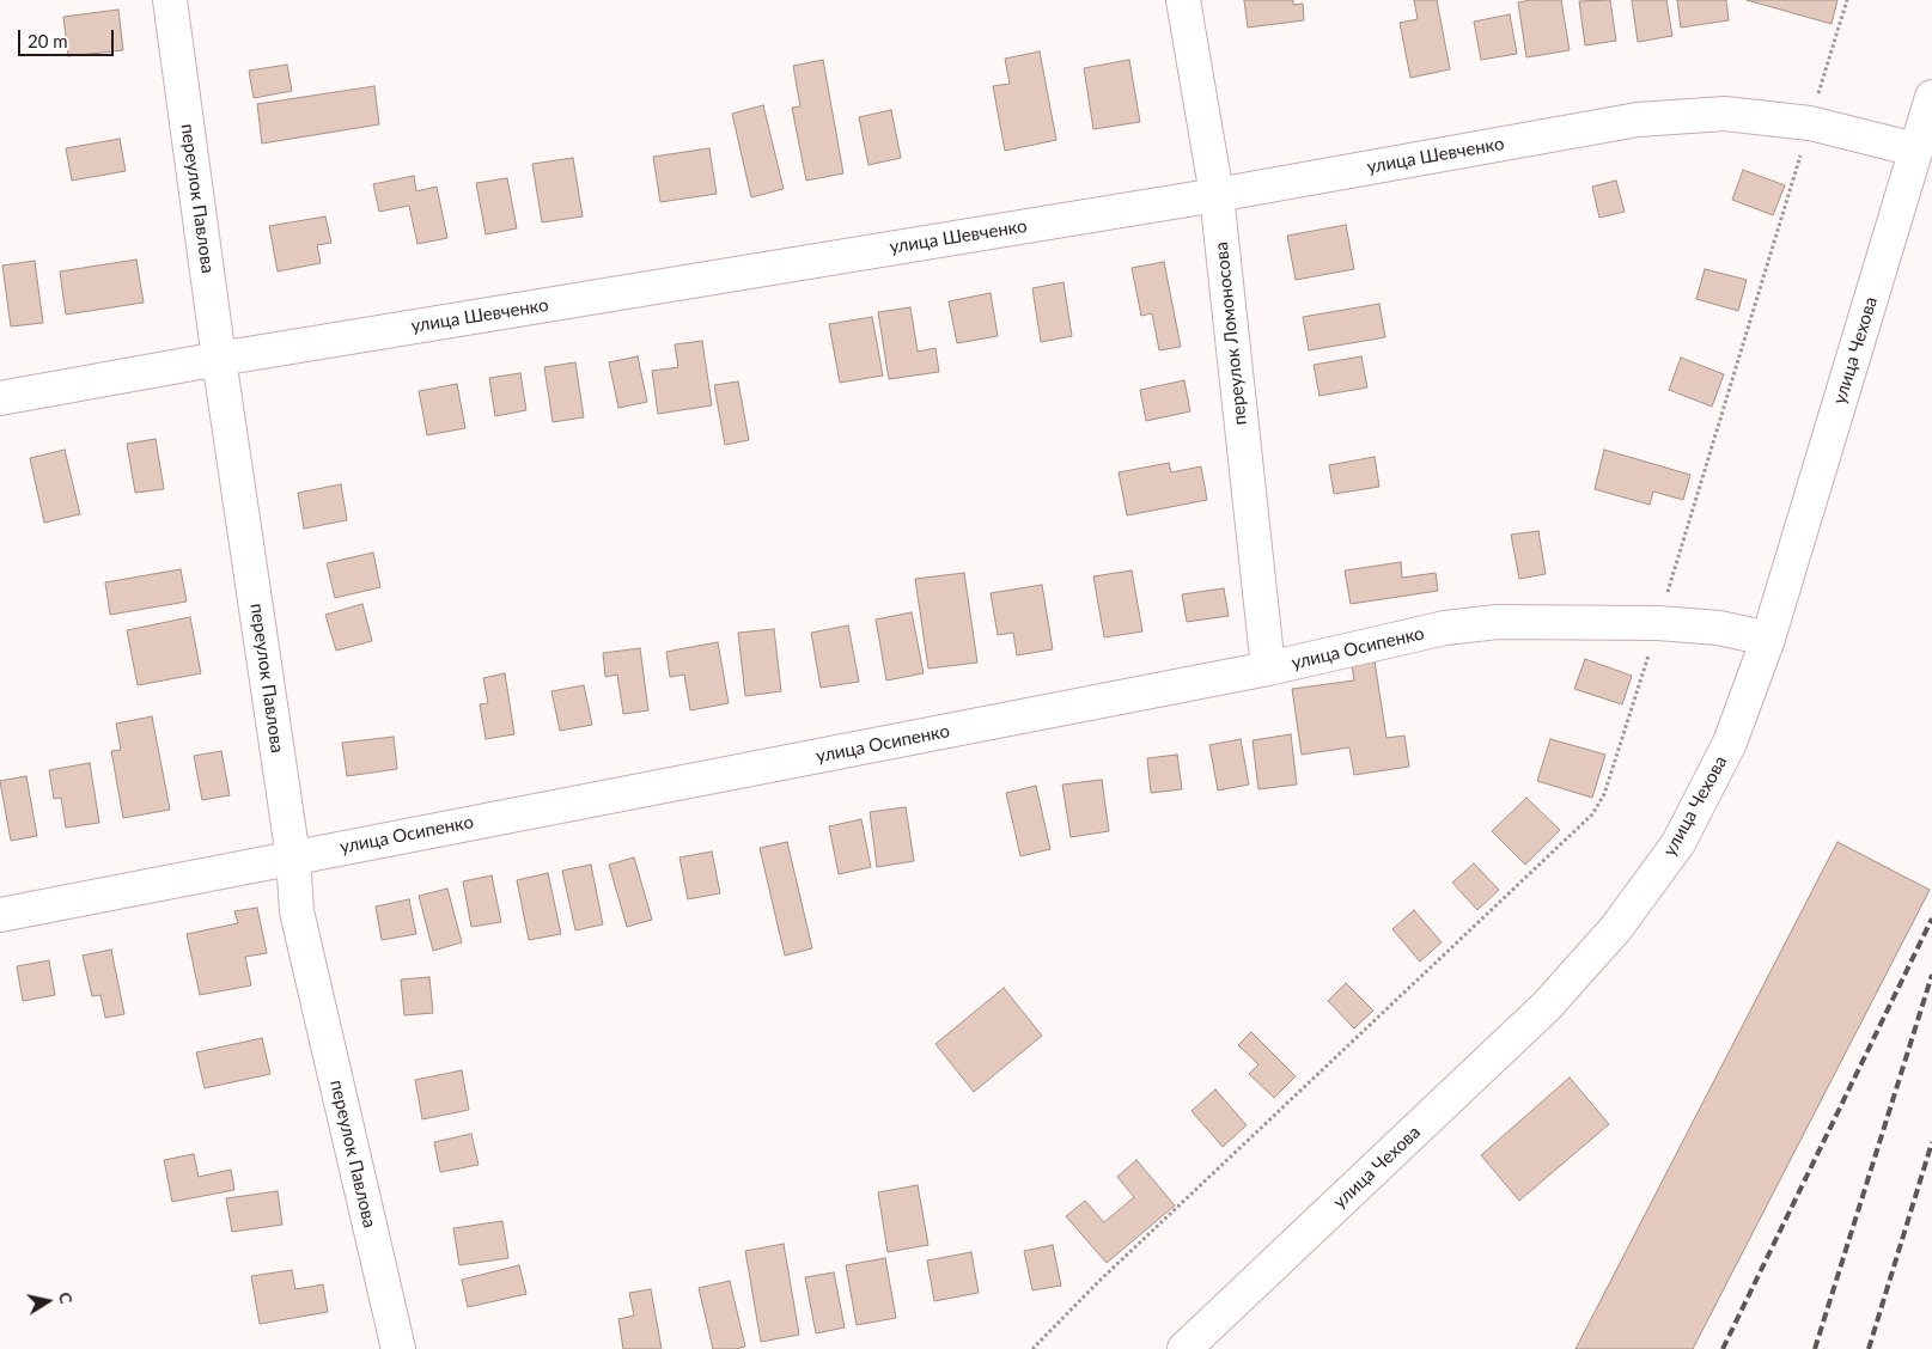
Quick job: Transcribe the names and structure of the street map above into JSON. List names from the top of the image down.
{
  "streets": {
    "street": [
      "улица Шевченко",
      "переулок Павлова",
      "переулок Ломоносова",
      "улица Чехова",
      "улица Осипенко"
    ]
  },
  "crossings": [
    ["улица Шевченко", "переулок Павлова"],
    ["улица Шевченко", "переулок Ломоносова"],
    ["улица Шевченко", "улица Чехова"],
    ["переулок Павлова", "улица Осипенко"],
    ["переулок Ломоносова", "улица Осипенко"],
    ["улица Чехова", "улица Осипенко"]
  ],
  "scale_bar": "20 m",
  "north": "right"
}
